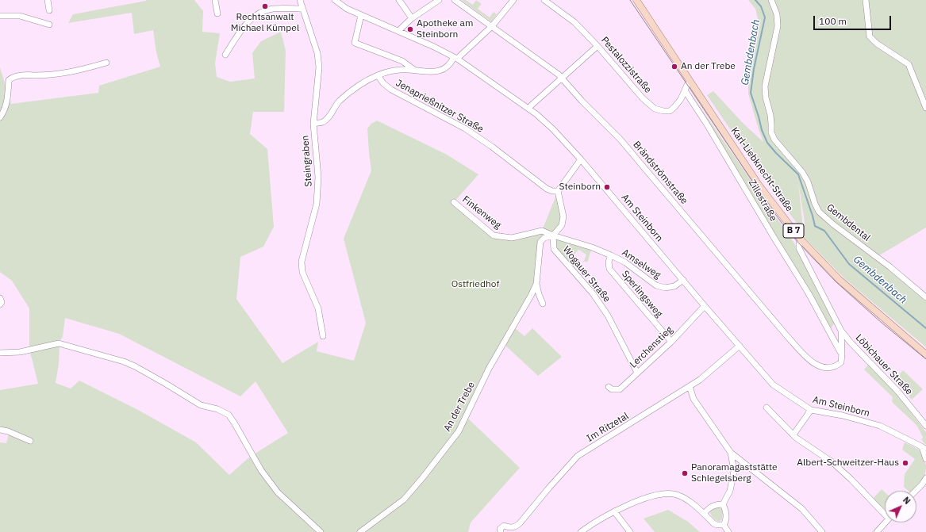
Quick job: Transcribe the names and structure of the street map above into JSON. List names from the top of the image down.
{
  "streets": {
    "main road": ["Karl-Liebknecht-Straße", "B 7"],
    "street": [
      "Pestalozzistraße",
      "Jenaprießnitzer Straße",
      "Steingraben",
      "Brändströmstraße",
      "Zillestraße",
      "Finkenweg",
      "Am Steinborn",
      "Gembdental",
      "Amselweg",
      "Wogauer Straße",
      "Sperlingsweg",
      "Lerchenstieg",
      "Löbichauer Straße",
      "An der Trebe",
      "Im Ritzetal"
    ]
  },
  "crossings": [
    ["Pestalozzistraße", "Karl-Liebknecht-Straße"],
    ["Pestalozzistraße", "Zillestraße"],
    ["Jenaprießnitzer Straße", "An der Trebe"],
    ["Karl-Liebknecht-Straße", "Löbichauer Straße"],
    ["Brändströmstraße", "Löbichauer Straße"],
    ["Zillestraße", "Löbichauer Straße"],
    ["Finkenweg", "Amselweg"],
    ["Finkenweg", "Wogauer Straße"],
    ["Finkenweg", "An der Trebe"],
    ["Am Steinborn", "Amselweg"],
    ["Am Steinborn", "Im Ritzetal"],
    ["Amselweg", "Wogauer Straße"],
    ["Amselweg", "Sperlingsweg"],
    ["Amselweg", "An der Trebe"],
    ["Wogauer Straße", "Lerchenstieg"],
    ["Wogauer Straße", "An der Trebe"],
    ["Sperlingsweg", "Lerchenstieg"]
  ],
  "water": ["Gembdenbach"],
  "parks": ["Ostfriedhof"],
  "places": [
    "Rechtsanwalt Michael Kümpel",
    "Apotheke am Steinborn",
    "An der Trebe",
    "Steinborn",
    "Albert-Schweitzer-Haus",
    "Panoramagaststätte Schlegelsberg"
  ],
  "scale_bar": "100 m",
  "north": "top right"
}
